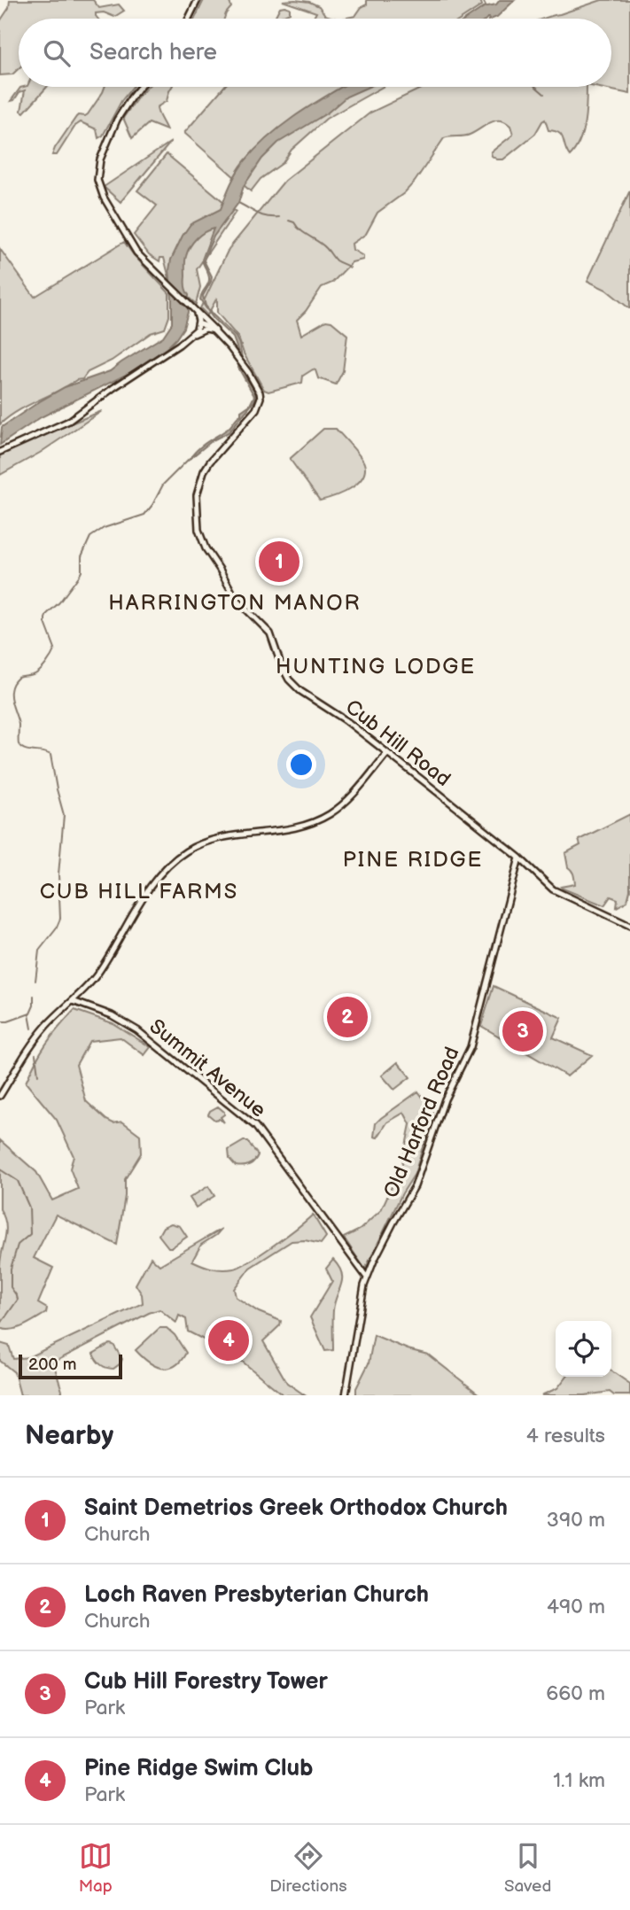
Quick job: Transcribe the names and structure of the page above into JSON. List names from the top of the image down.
{
  "streets": {
    "street": ["Cub Hill Road", "Summit Avenue", "Old Harford Road"]
  },
  "crossings": [
    ["Cub Hill Road", "Old Harford Road"],
    ["Summit Avenue", "Old Harford Road"]
  ],
  "districts": [
    "HARRINGTON MANOR",
    "HUNTING LODGE",
    "PINE RIDGE",
    "CUB HILL FARMS"
  ],
  "scale_bar": "200 m",
  "page": {
    "search": "Search here",
    "pins": [
      "1",
      "2",
      "3",
      "4"
    ],
    "scale": "200 m",
    "heading": ["Nearby", "4 results"],
    "list": [
      {
        "mark": "1",
        "name": "Saint Demetrios Greek Orthodox Church",
        "note": "Church",
        "value": "390 m"
      },
      {
        "mark": "2",
        "name": "Loch Raven Presbyterian Church",
        "note": "Church",
        "value": "490 m"
      },
      {
        "mark": "3",
        "name": "Cub Hill Forestry Tower",
        "note": "Park",
        "value": "660 m"
      },
      {
        "mark": "4",
        "name": "Pine Ridge Swim Club",
        "note": "Park",
        "value": "1.1 km"
      }
    ],
    "nav": ["Map", "Directions", "Saved"]
  }
}
